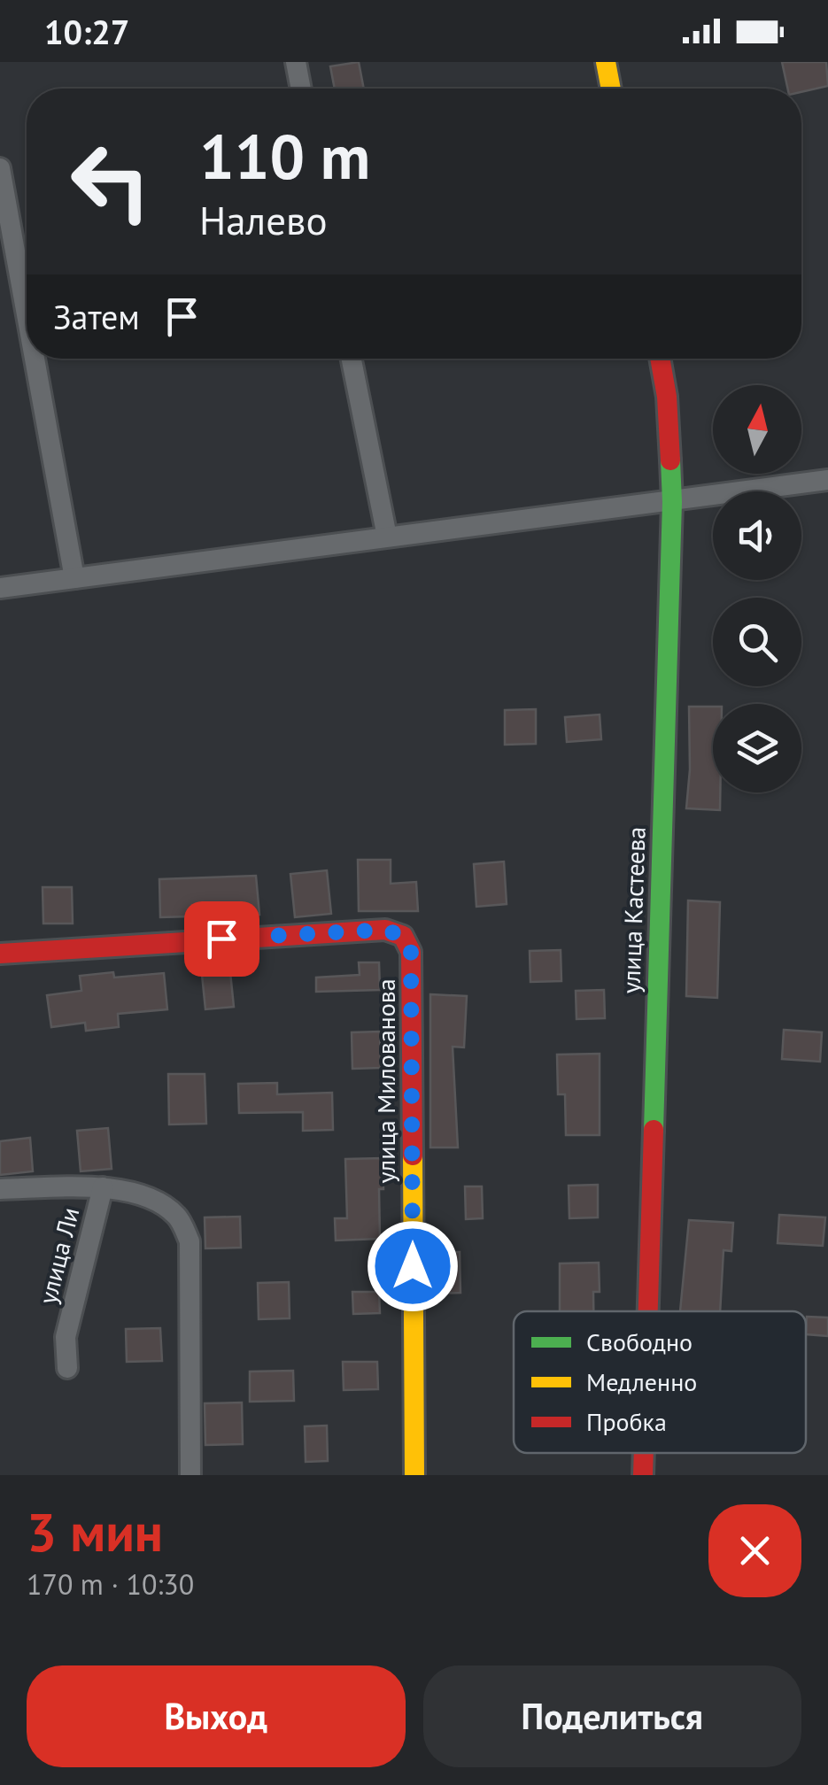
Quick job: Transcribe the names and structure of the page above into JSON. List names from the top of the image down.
{
  "streets": {
    "street": ["улица Кастеева", "улица Милованова", "улица Ли"]
  },
  "legend": ["Свободно", "Медленно", "Пробка"],
  "north": "top",
  "page": {
    "status": "10:27",
    "turn": ["110 m", "Налево"],
    "then": "Затем",
    "heading": ["3 мин", "170 m · 10:30"],
    "buttons": ["Выход", "Поделиться"]
  }
}
